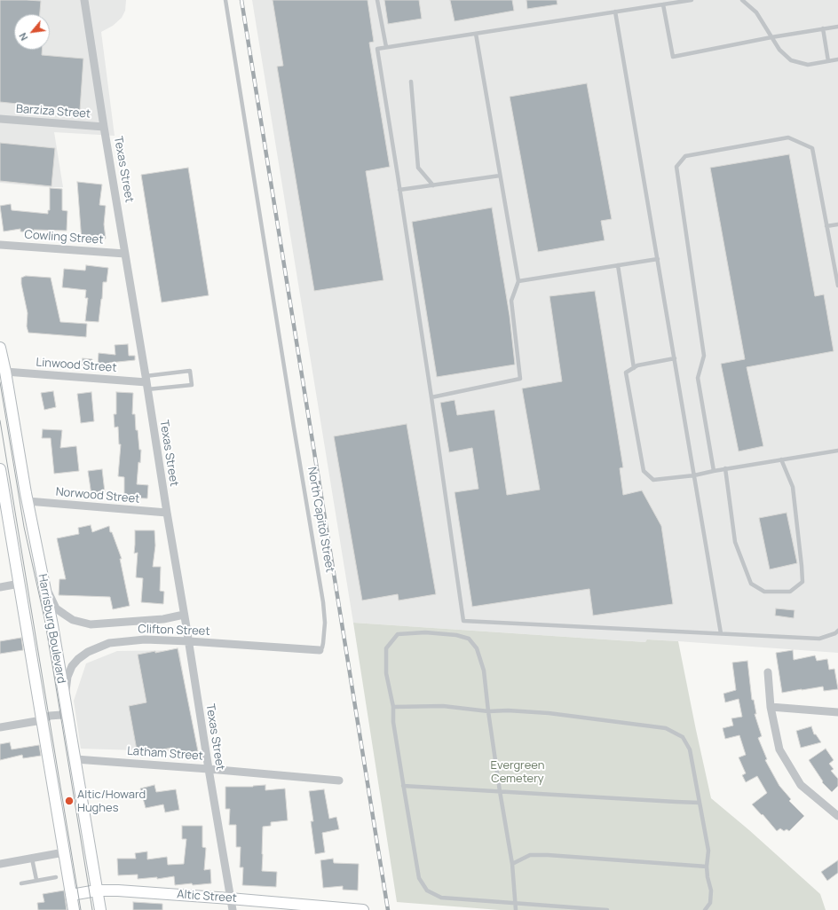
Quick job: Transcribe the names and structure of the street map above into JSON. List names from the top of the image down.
{
  "streets": {
    "main road": ["Harrisburg Boulevard", "Altic Street"],
    "street": [
      "Barziza Street",
      "Texas Street",
      "Cowling Street",
      "Linwood Street",
      "Norwood Street",
      "Clifton Street",
      "Latham Street"
    ],
    "lane": ["North Capitol Street"]
  },
  "crossings": [
    ["Barziza Street", "Texas Street"],
    ["Texas Street", "Cowling Street"],
    ["Texas Street", "Linwood Street"],
    ["Texas Street", "Norwood Street"],
    ["Texas Street", "Clifton Street"],
    ["Texas Street", "Latham Street"],
    ["Texas Street", "Altic Street"],
    ["Linwood Street", "Harrisburg Boulevard"],
    ["Norwood Street", "Harrisburg Boulevard"],
    ["North Capitol Street", "Clifton Street"],
    ["Harrisburg Boulevard", "Clifton Street"],
    ["Harrisburg Boulevard", "Latham Street"],
    ["Harrisburg Boulevard", "Altic Street"]
  ],
  "parks": ["Evergreen Cemetery"],
  "places": ["Altic/Howard Hughes"],
  "north": "bottom left"
}
